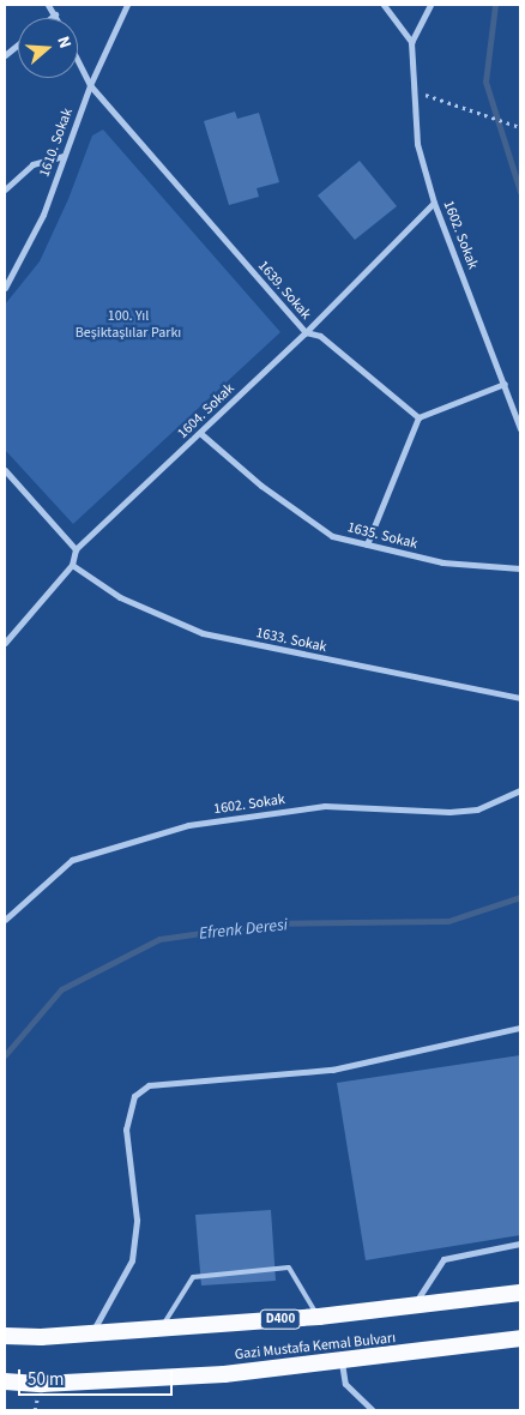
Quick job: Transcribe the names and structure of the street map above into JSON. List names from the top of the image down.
{
  "streets": {
    "highway": ["D400", "Gazi Mustafa Kemal Bulvarı"],
    "street": [
      "1610. Sokak",
      "1602. Sokak",
      "1639. Sokak",
      "1604. Sokak",
      "1635. Sokak",
      "1633. Sokak"
    ]
  },
  "crossings": [
    ["1610. Sokak", "1639. Sokak"],
    ["1602. Sokak", "1604. Sokak"],
    ["1639. Sokak", "1604. Sokak"],
    ["1604. Sokak", "1635. Sokak"]
  ],
  "water": ["Efrenk Deresi"],
  "parks": ["100. Yıl Beşiktaşlılar Parkı"],
  "scale_bar": "50 m",
  "north": "right"
}
